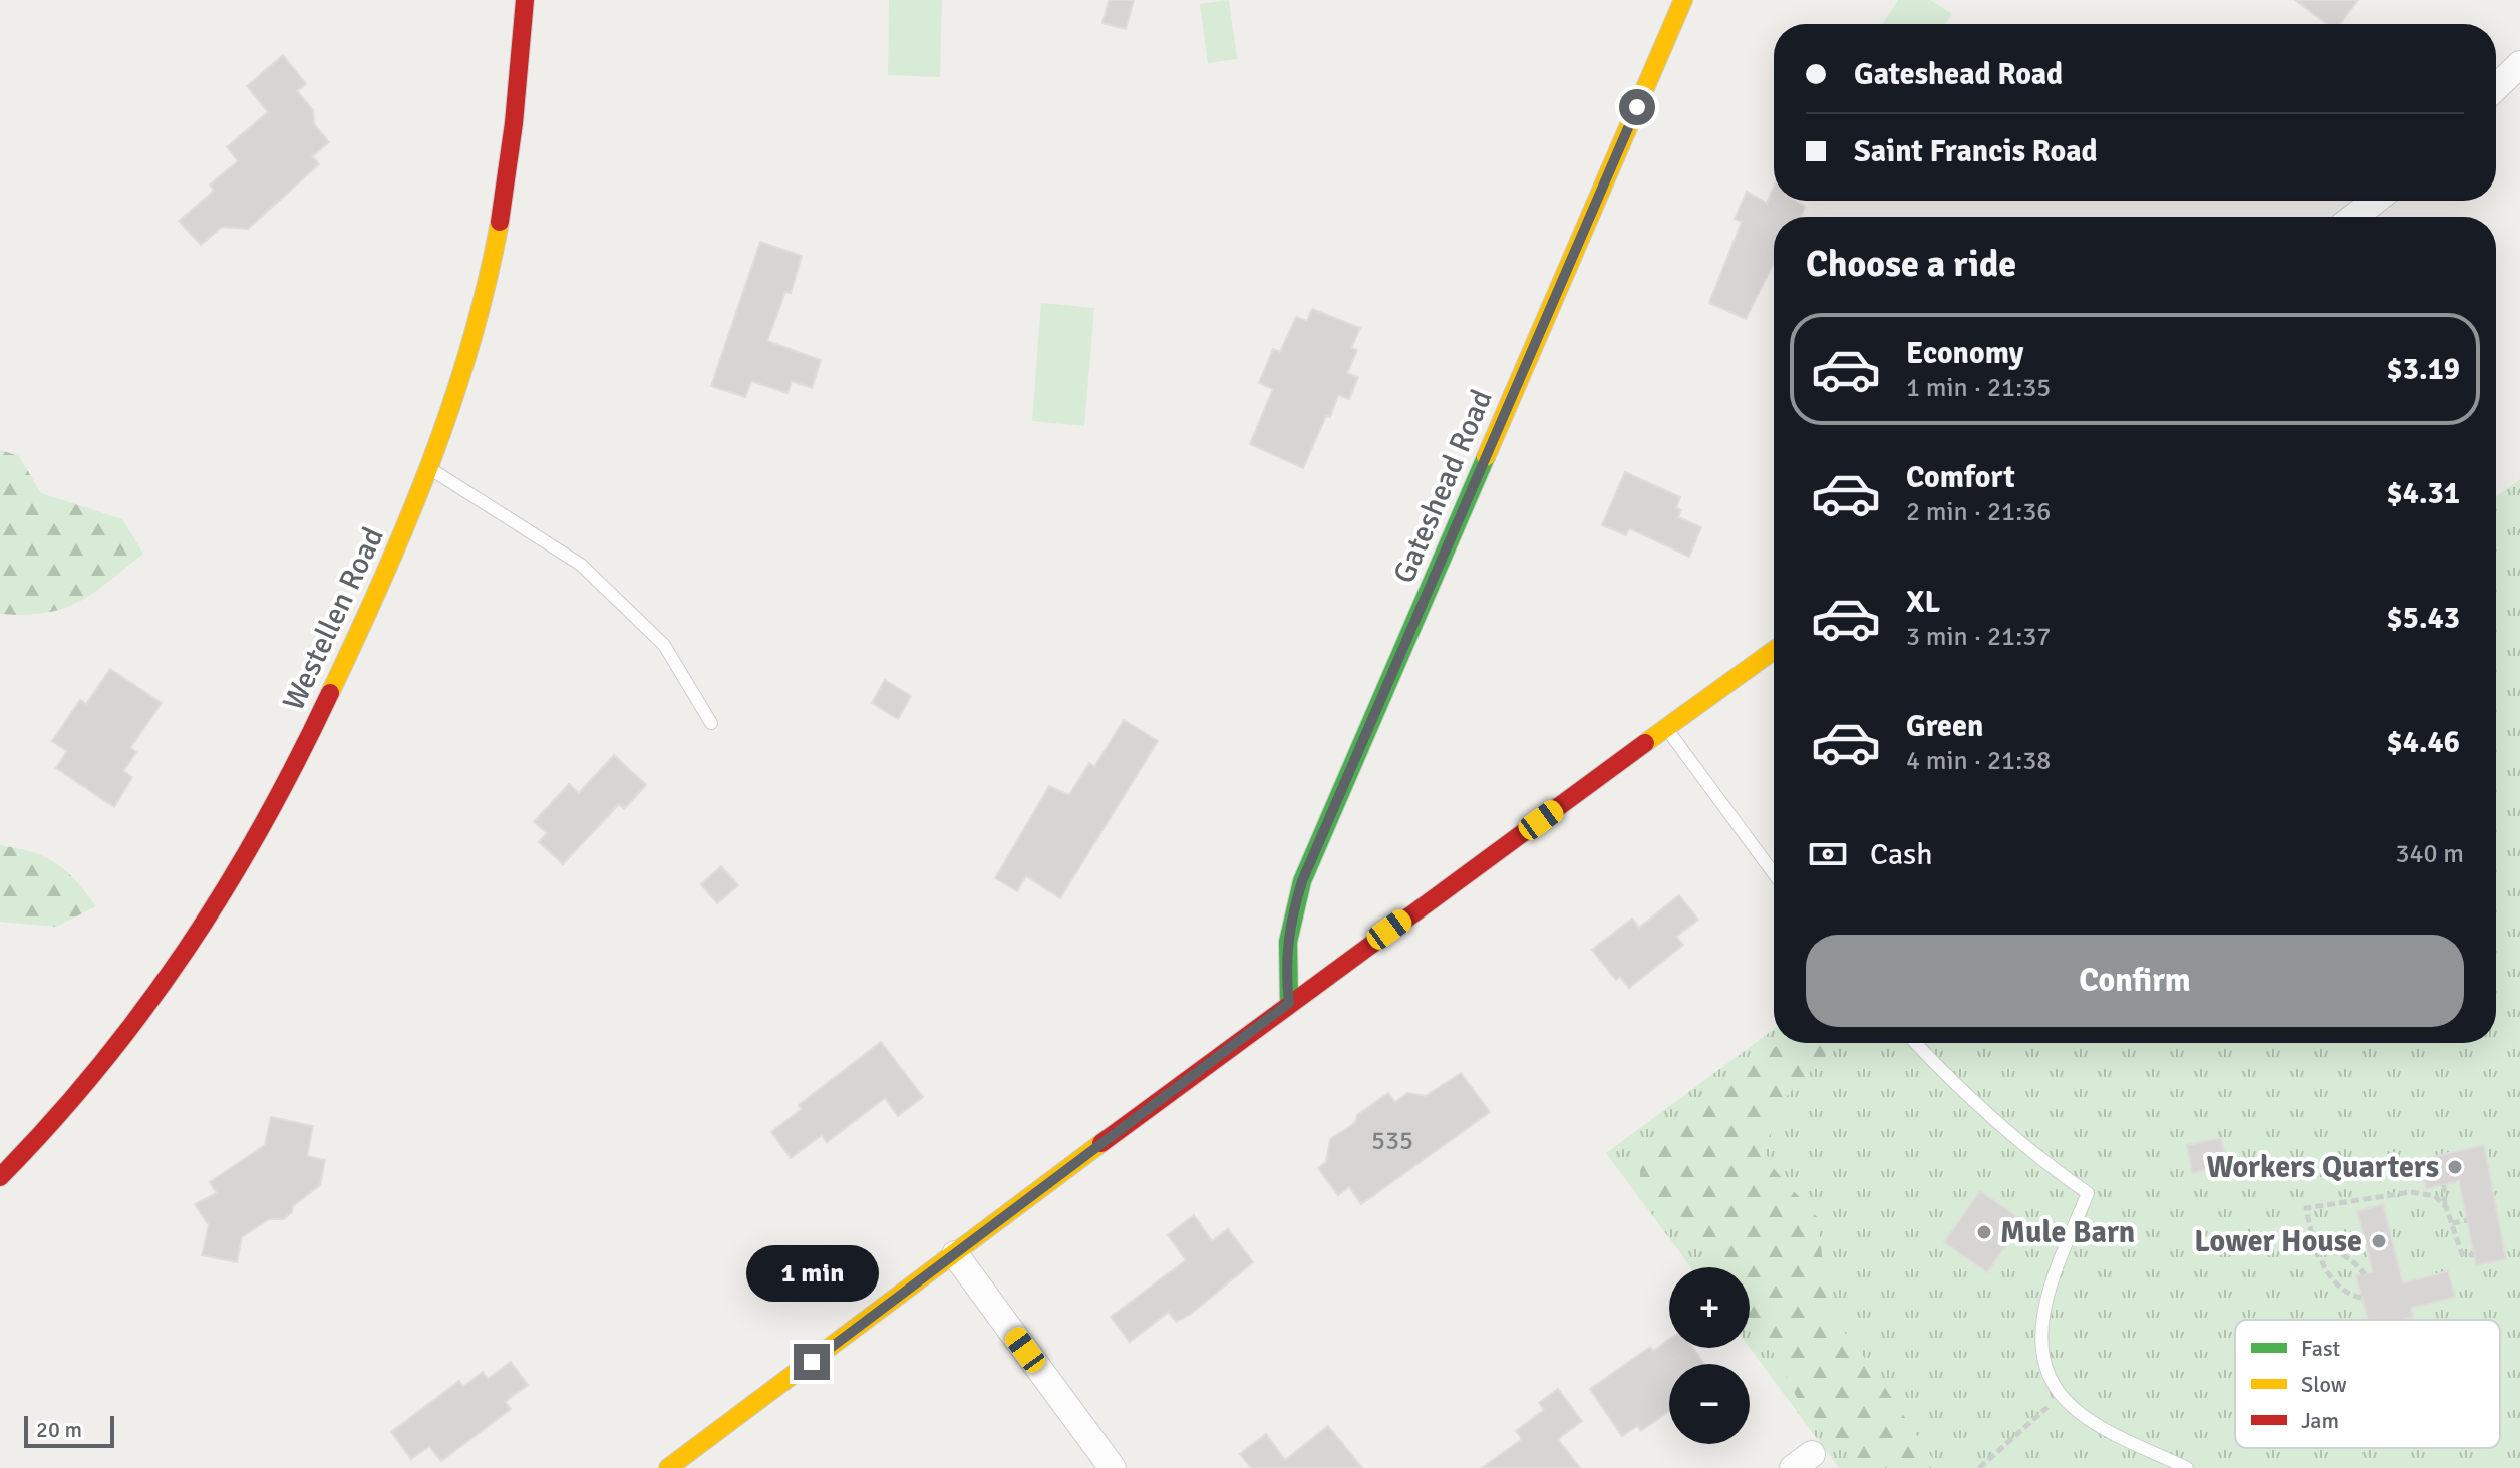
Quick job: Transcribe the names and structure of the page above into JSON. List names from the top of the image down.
{
  "streets": {
    "street": ["Gateshead Road", "Westellen Road"]
  },
  "places": ["Workers Quarters", "Mule Barn", "Lower House"],
  "house_numbers": ["535"],
  "legend": ["Fast", "Slow", "Jam"],
  "scale_bar": "20 m",
  "page": {
    "banner": ["Gateshead Road", "Saint Francis Road"],
    "heading": "Choose a ride",
    "list": [
      {
        "name": "Economy",
        "note": "1 min · 21:35",
        "value": "$3.19"
      },
      {
        "name": "Comfort",
        "note": "2 min · 21:36",
        "value": "$4.31"
      },
      {
        "name": "XL",
        "note": "3 min · 21:37",
        "value": "$5.43"
      },
      {
        "name": "Green",
        "note": "4 min · 21:38",
        "value": "$4.46"
      }
    ],
    "pay": ["Cash", "340 m"],
    "buttons": "Confirm",
    "bubble": "1 min",
    "map_buttons": ["+", "−"],
    "scale": "20 m"
  }
}
